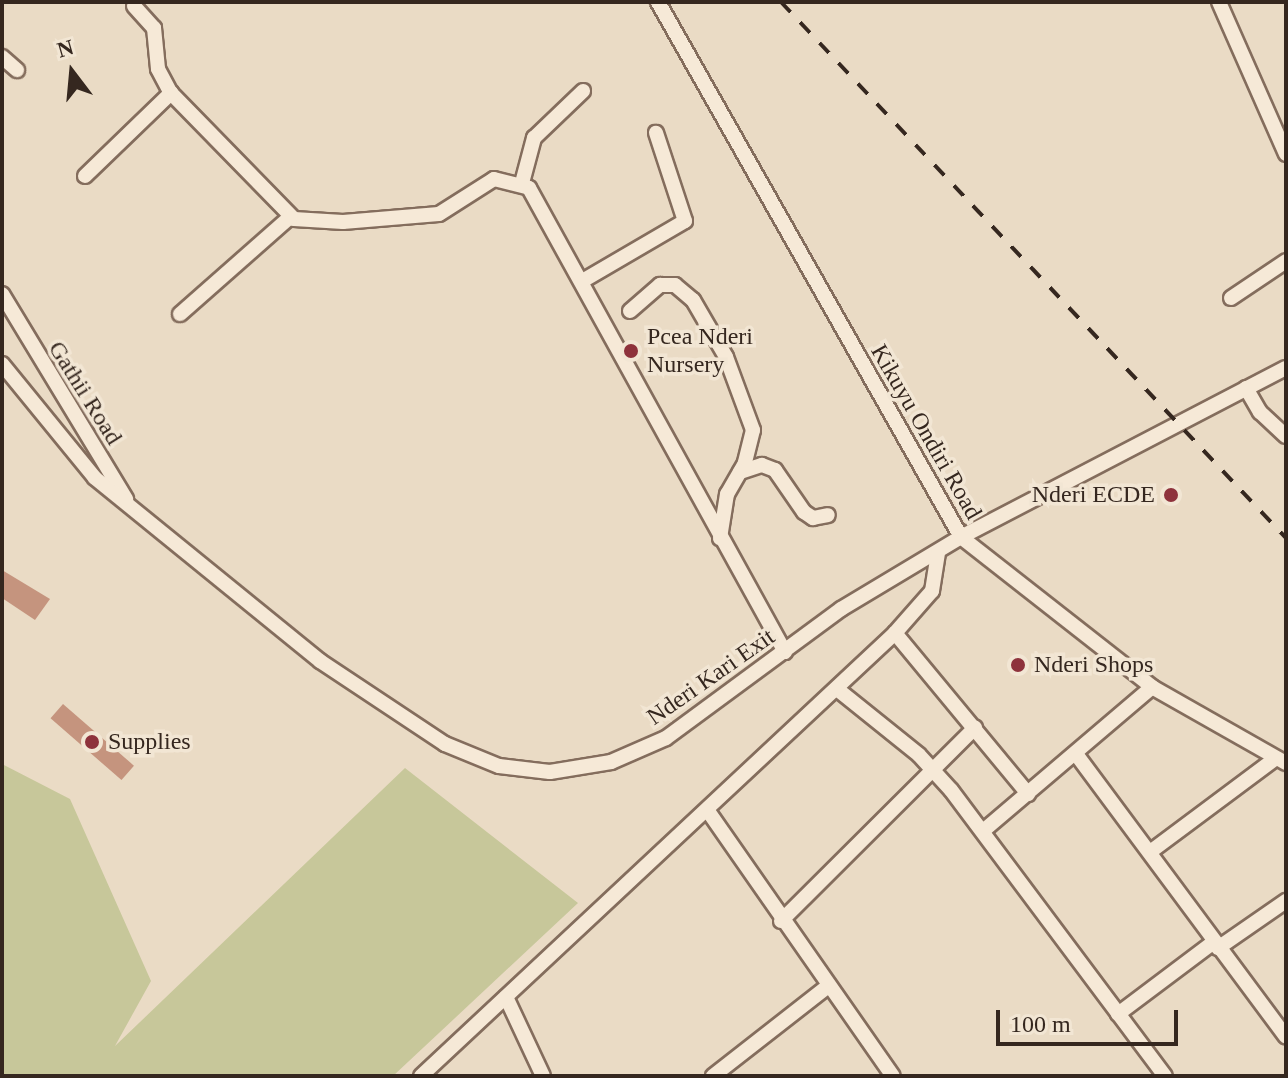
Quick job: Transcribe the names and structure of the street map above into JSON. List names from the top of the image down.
{
  "streets": {
    "street": ["Gathii Road", "Kikuyu Ondiri Road", "Nderi Kari Exit"]
  },
  "crossings": [
    ["Gathii Road", "Nderi Kari Exit"],
    ["Kikuyu Ondiri Road", "Nderi Kari Exit"]
  ],
  "places": [
    "Pcea Nderi Nursery",
    "Nderi ECDE",
    "Nderi Shops",
    "Supplies"
  ],
  "scale_bar": "100 m",
  "north": "top"
}
